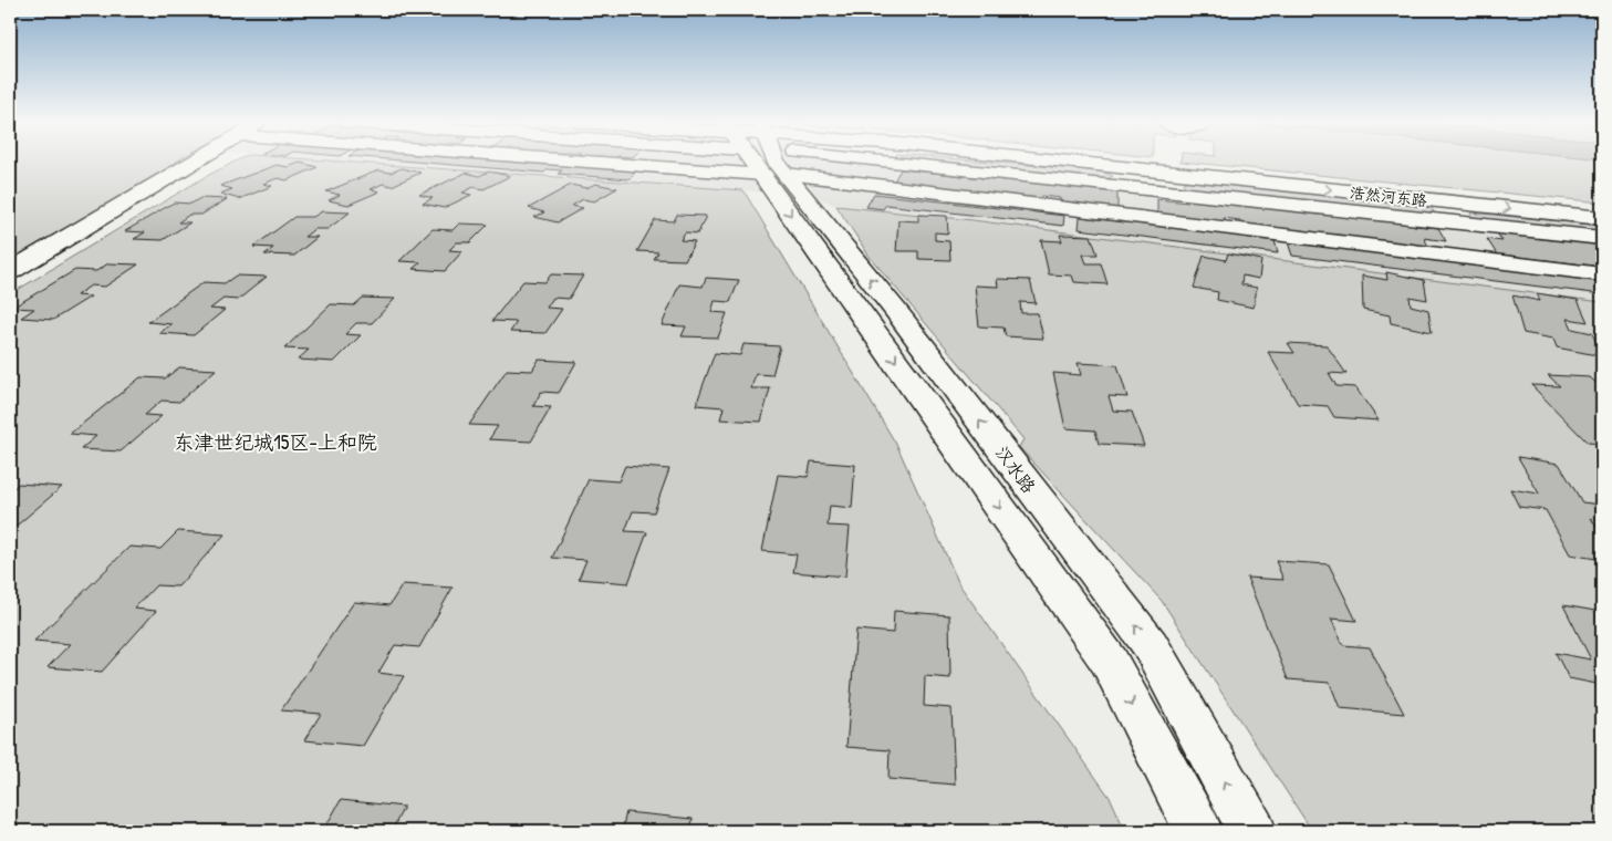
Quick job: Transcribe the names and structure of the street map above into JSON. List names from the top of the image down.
{
  "streets": {
    "main road": ["浩然河东路", "汉水路"]
  },
  "districts": ["东津世纪城15区-上和院"]
}
